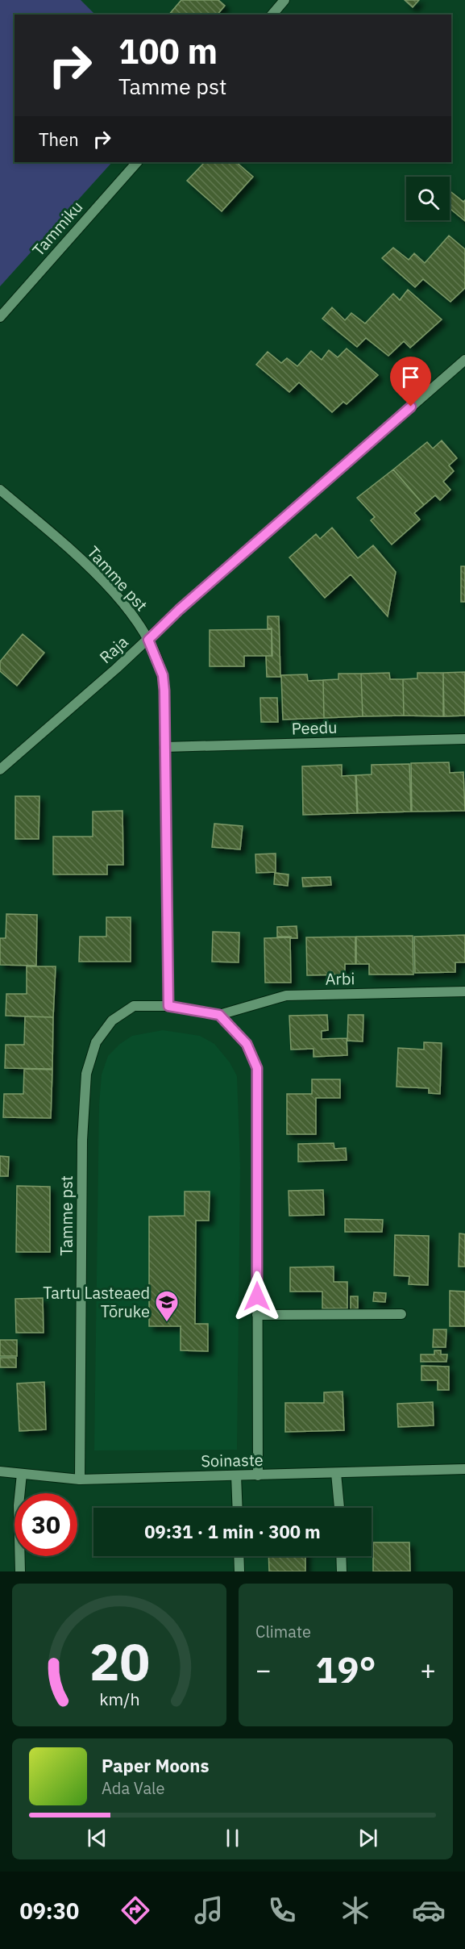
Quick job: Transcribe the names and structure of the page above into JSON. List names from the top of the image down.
{
  "streets": {
    "street": [
      "Tammiku",
      "Tamme pst",
      "Raja",
      "Peedu",
      "Arbi",
      "Soinaste"
    ]
  },
  "crossings": [
    ["Tamme pst", "Raja"],
    ["Tamme pst", "Peedu"],
    ["Tamme pst", "Arbi"],
    ["Tamme pst", "Soinaste"]
  ],
  "places": {
    "school or university": ["Tartu Lasteaed Tõruke"]
  },
  "page": {
    "turn": ["100 m", "Tamme pst"],
    "then": "Then",
    "limit": "30",
    "trip": "09:31 · 1 min · 300 m",
    "tile": "Climate",
    "heat": ["−", "19°", "+"],
    "song": ["Paper Moons", "Ada Vale"],
    "tabs": "09:30",
    "gauge": ["20", "km/h"]
  }
}
